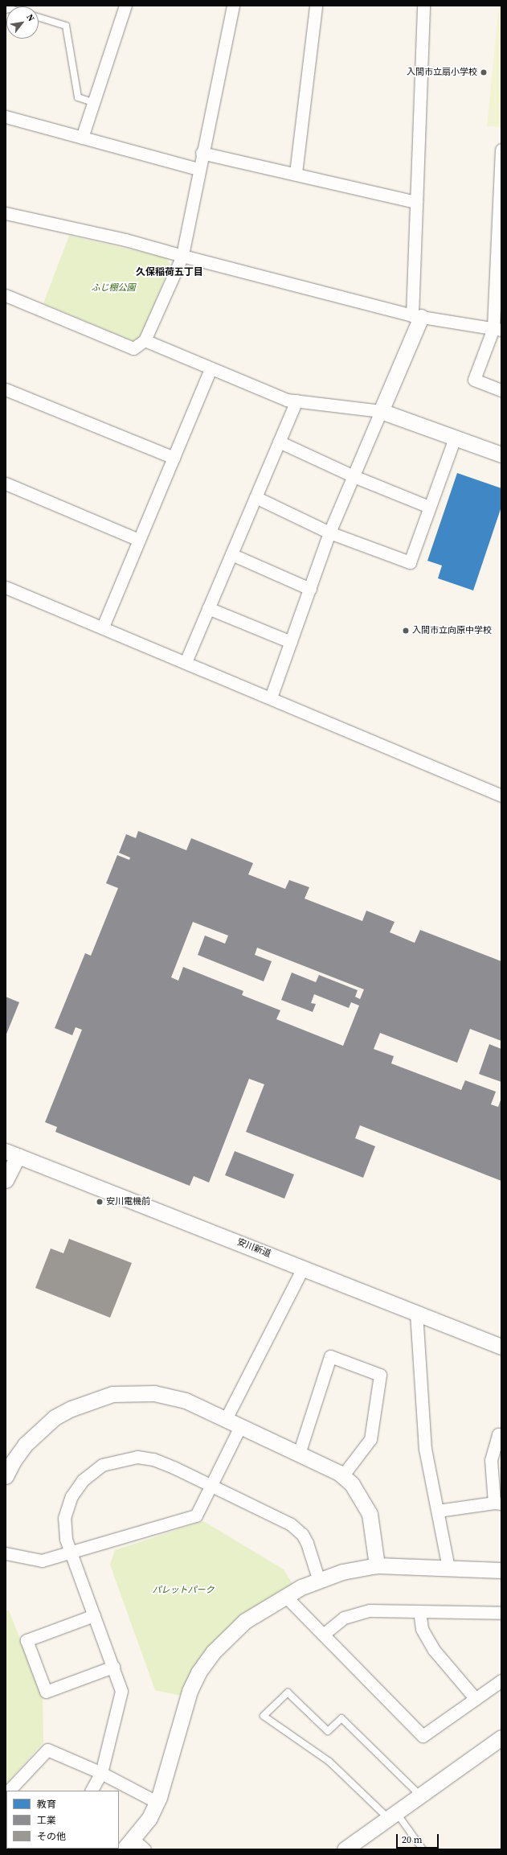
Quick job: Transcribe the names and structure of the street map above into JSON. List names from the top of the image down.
{
  "streets": {
    "street": ["安川新道"]
  },
  "districts": ["久保稲荷五丁目"],
  "parks": ["ふじ棚公園", "パレットパーク"],
  "places": ["入間市立扇小学校", "入間市立向原中学校", "安川電機前"],
  "legend": ["教育", "工業", "その他"],
  "scale_bar": "20 m",
  "north": "top right"
}
